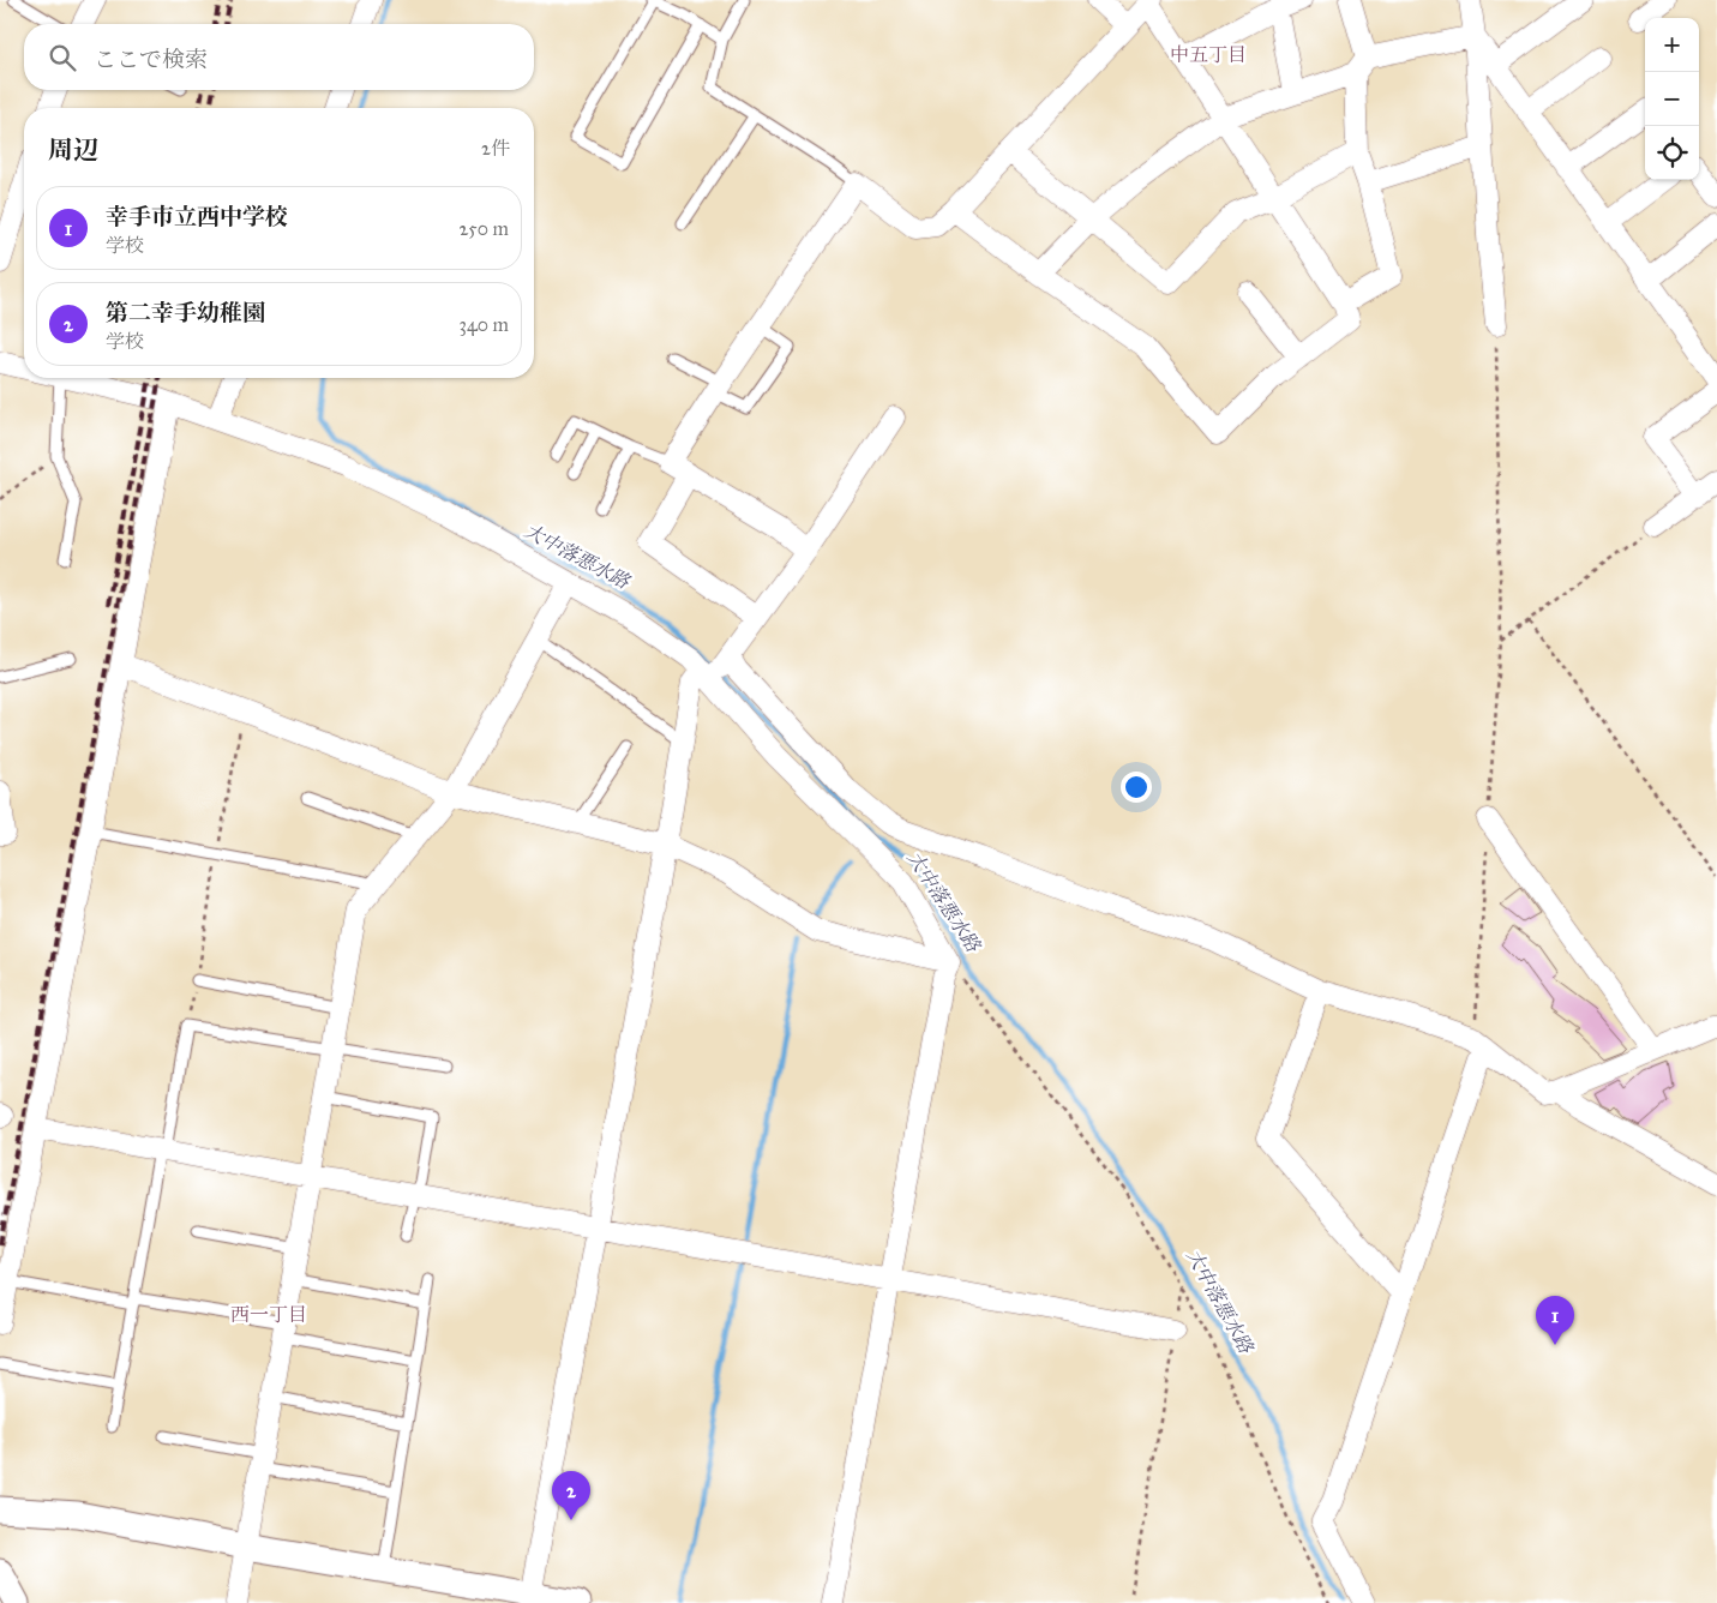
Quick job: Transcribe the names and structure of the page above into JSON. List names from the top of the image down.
{
  "districts": ["中五丁目", "西一丁目"],
  "water": ["大中落悪水路"],
  "page": {
    "map_buttons": ["+", "−"],
    "search": "ここで検索",
    "heading": ["周辺", "2件"],
    "list": [
      {
        "mark": "1",
        "name": "幸手市立西中学校",
        "note": "学校",
        "value": "250 m"
      },
      {
        "mark": "2",
        "name": "第二幸手幼稚園",
        "note": "学校",
        "value": "340 m"
      }
    ],
    "pins": ["1", "2"]
  }
}
